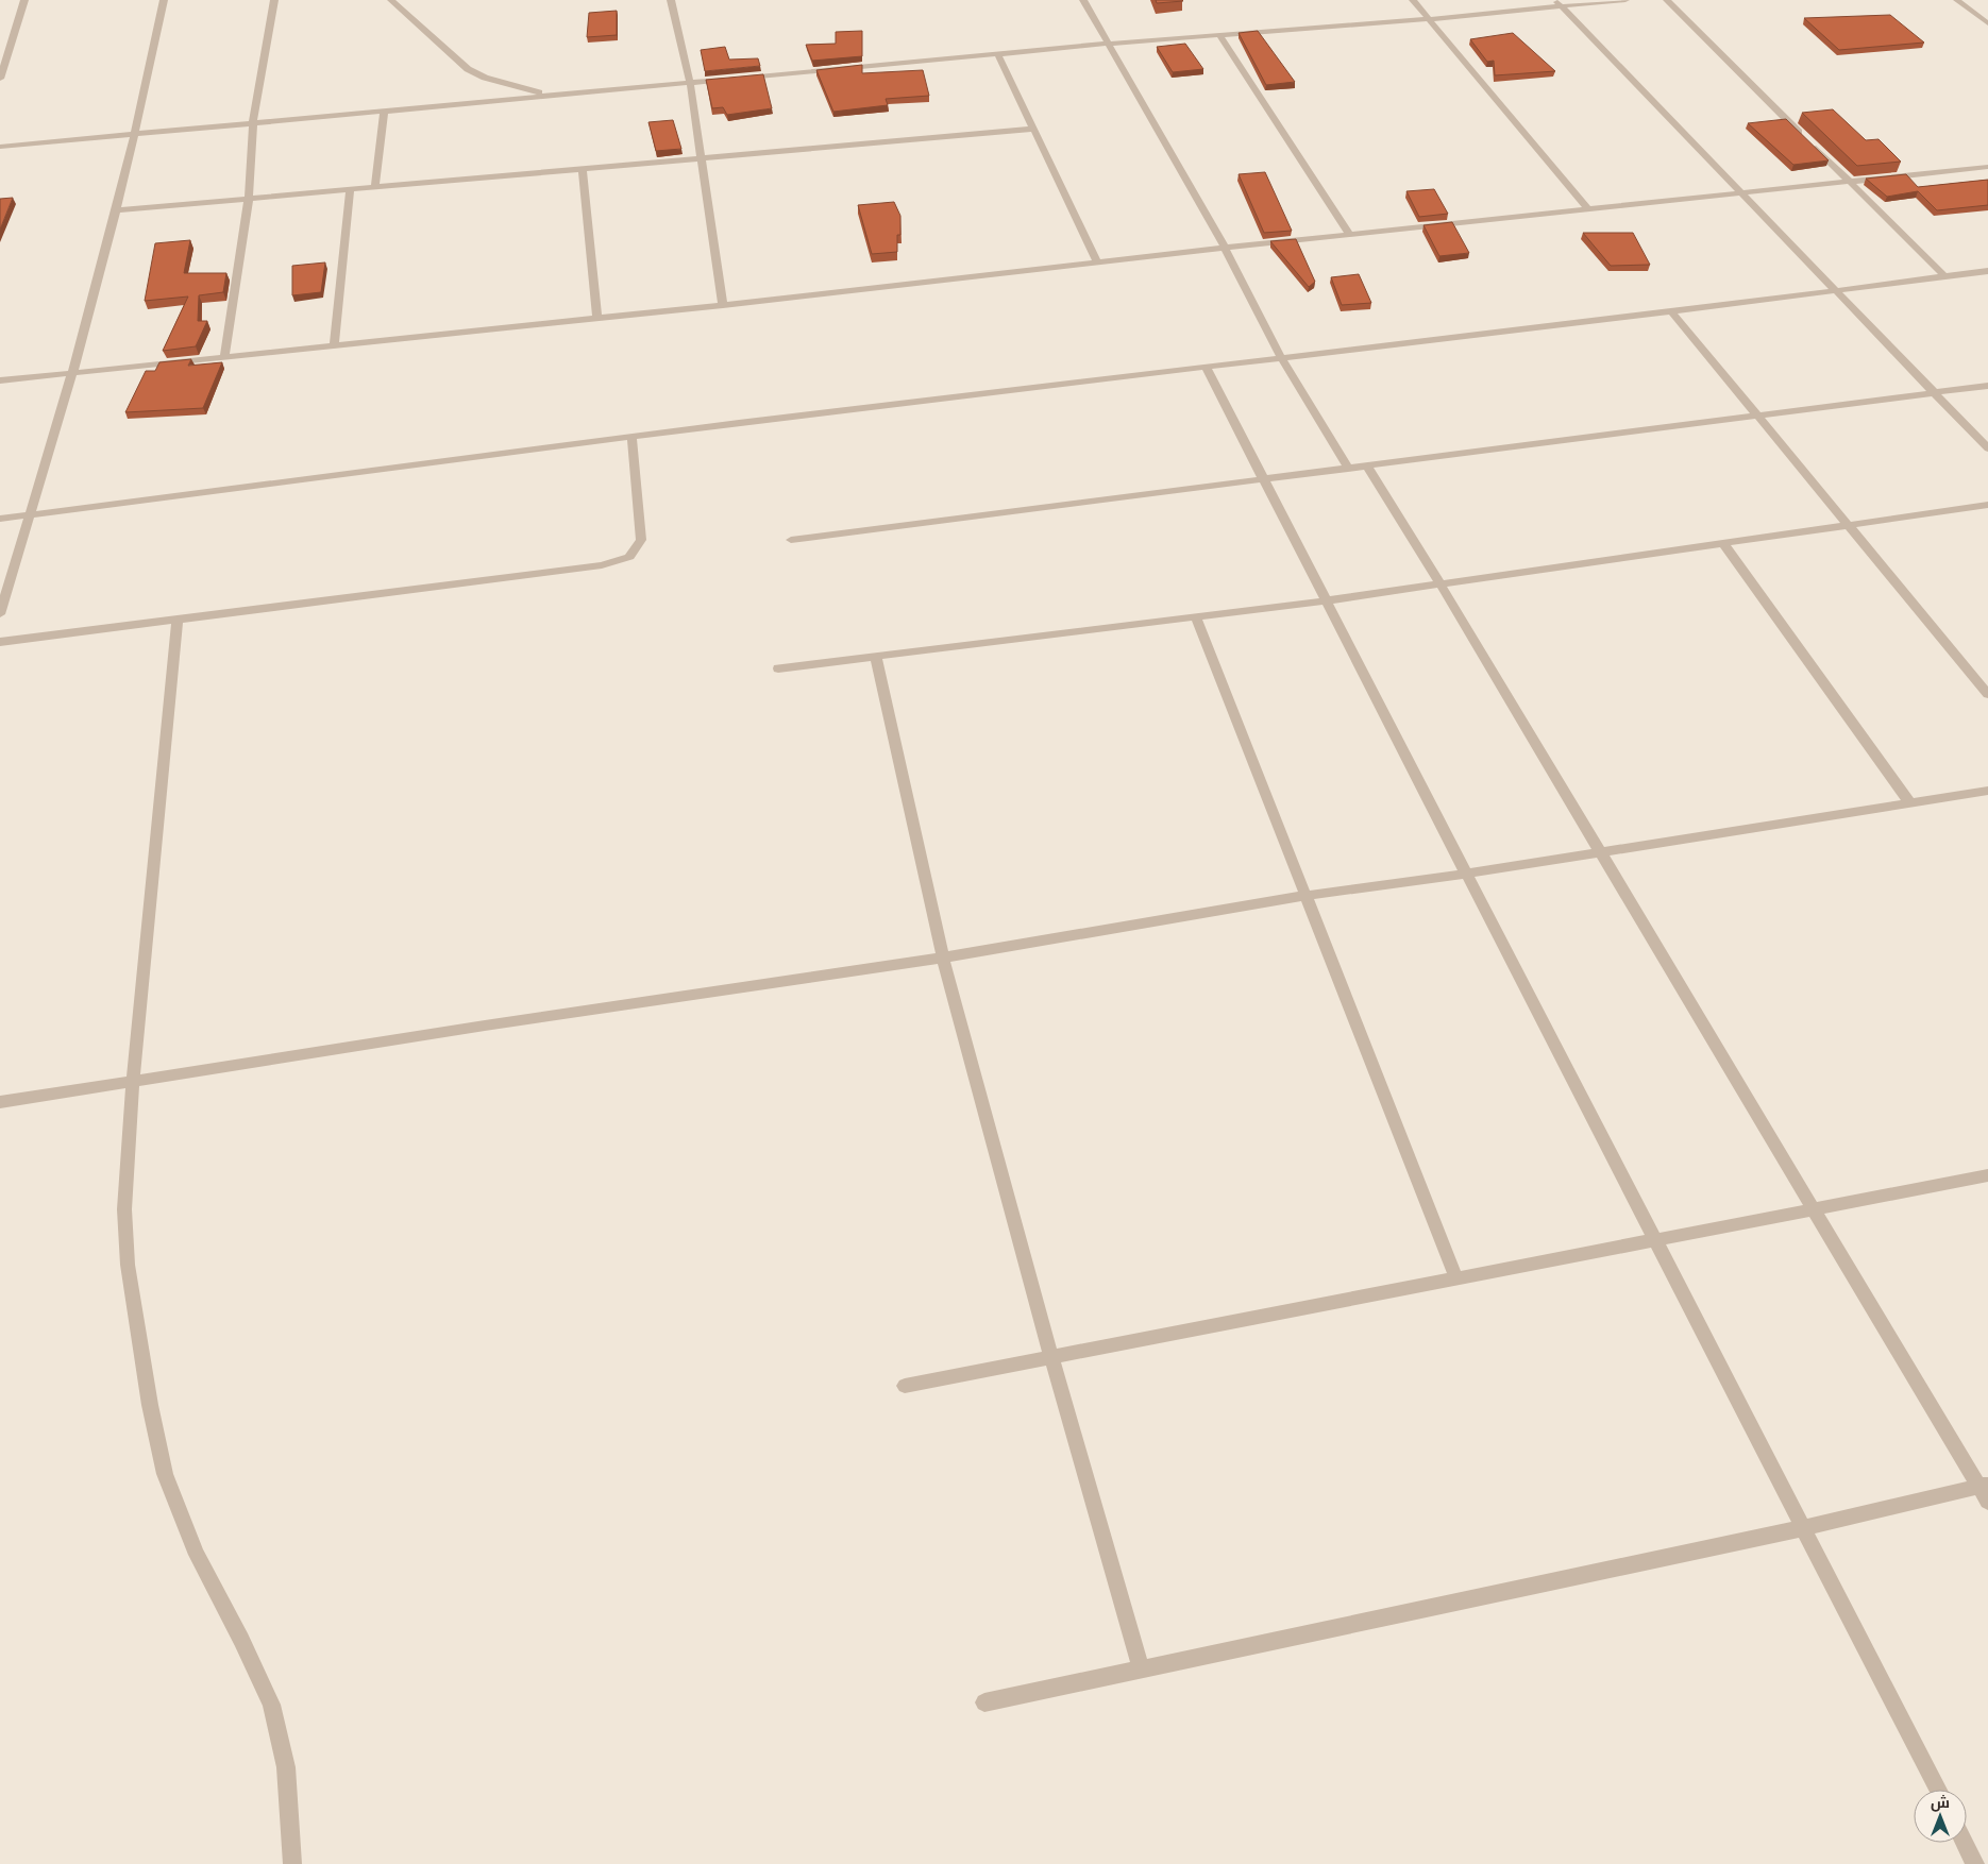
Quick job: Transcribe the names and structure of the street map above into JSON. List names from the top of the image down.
{
  "north": "top"
}
